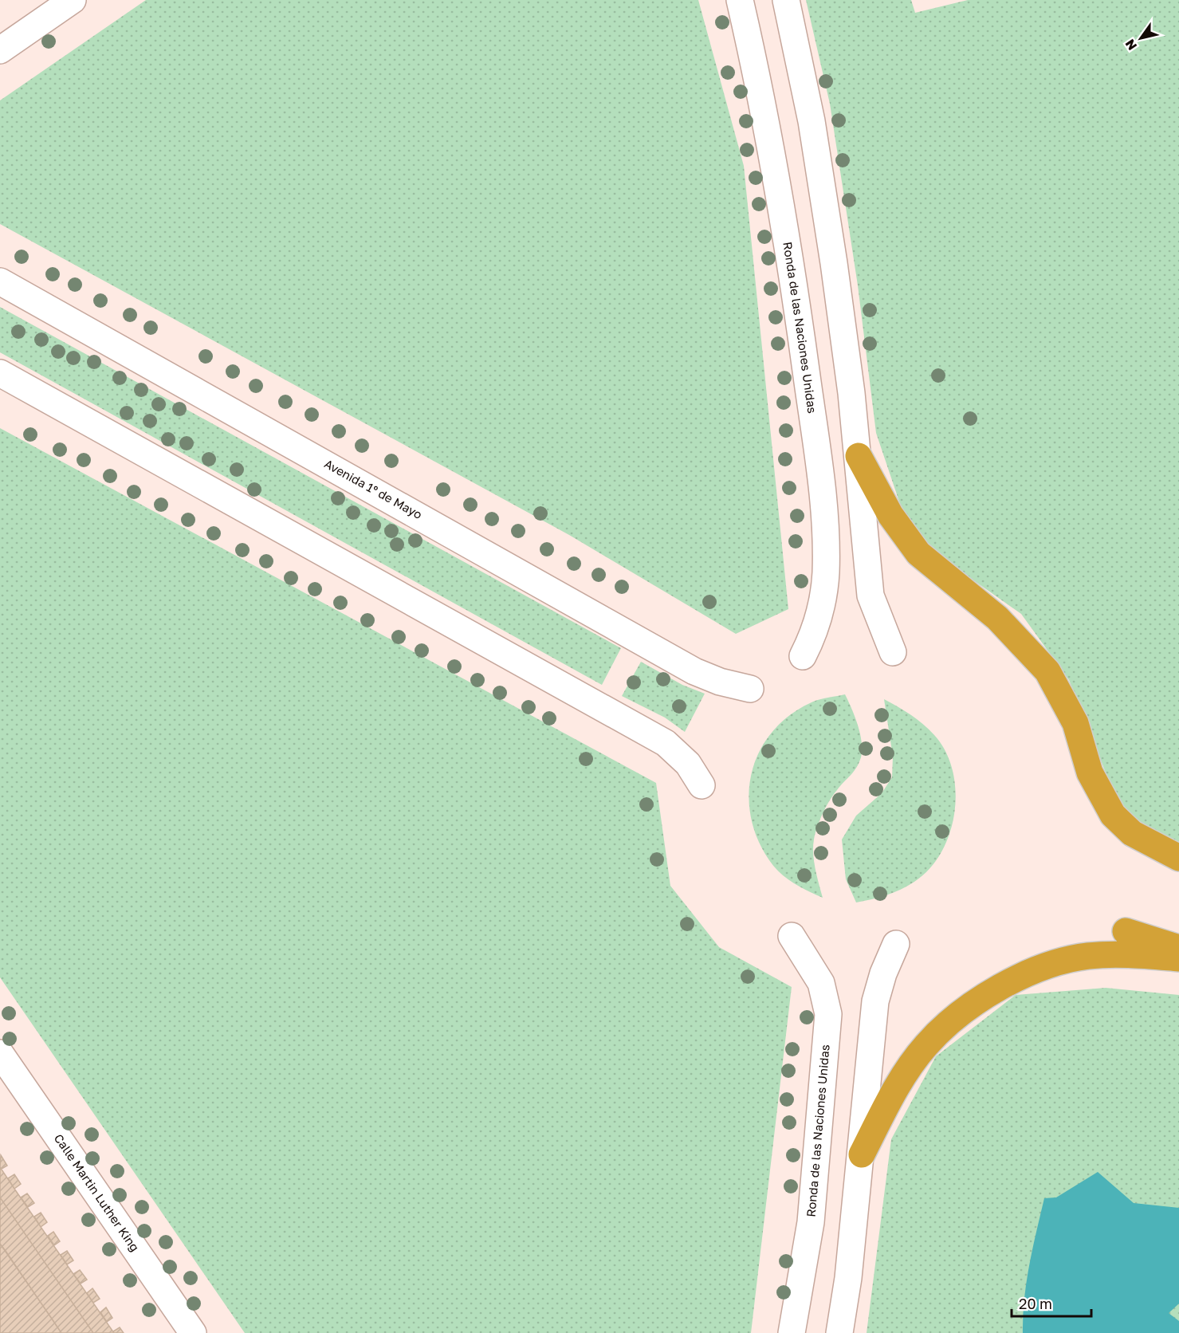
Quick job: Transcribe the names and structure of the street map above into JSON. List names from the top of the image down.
{
  "streets": {
    "street": ["Ronda de las Naciones Unidas", "Avenida 1º de Mayo", "Calle Martin Luther King"]
  },
  "scale_bar": "20 m",
  "north": "bottom left"
}
